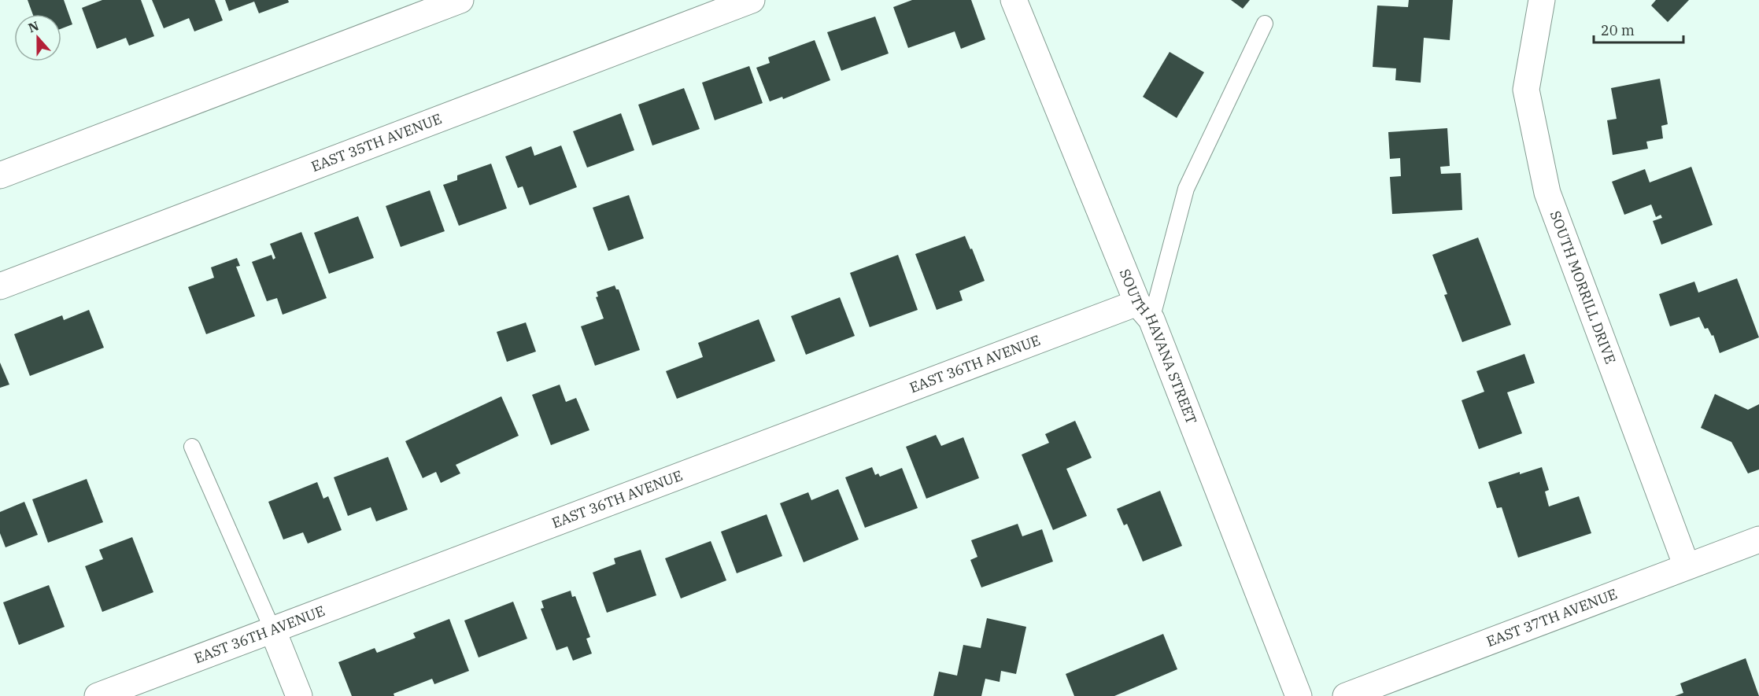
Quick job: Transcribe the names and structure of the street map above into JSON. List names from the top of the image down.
{
  "streets": {
    "street": [
      "EAST 35TH AVENUE",
      "SOUTH MORRILL DRIVE",
      "SOUTH HAVANA STREET",
      "EAST 36TH AVENUE",
      "EAST 37TH AVENUE"
    ]
  },
  "crossings": [
    ["SOUTH MORRILL DRIVE", "EAST 37TH AVENUE"],
    ["SOUTH HAVANA STREET", "EAST 36TH AVENUE"]
  ],
  "scale_bar": "20 m",
  "north": "top"
}
